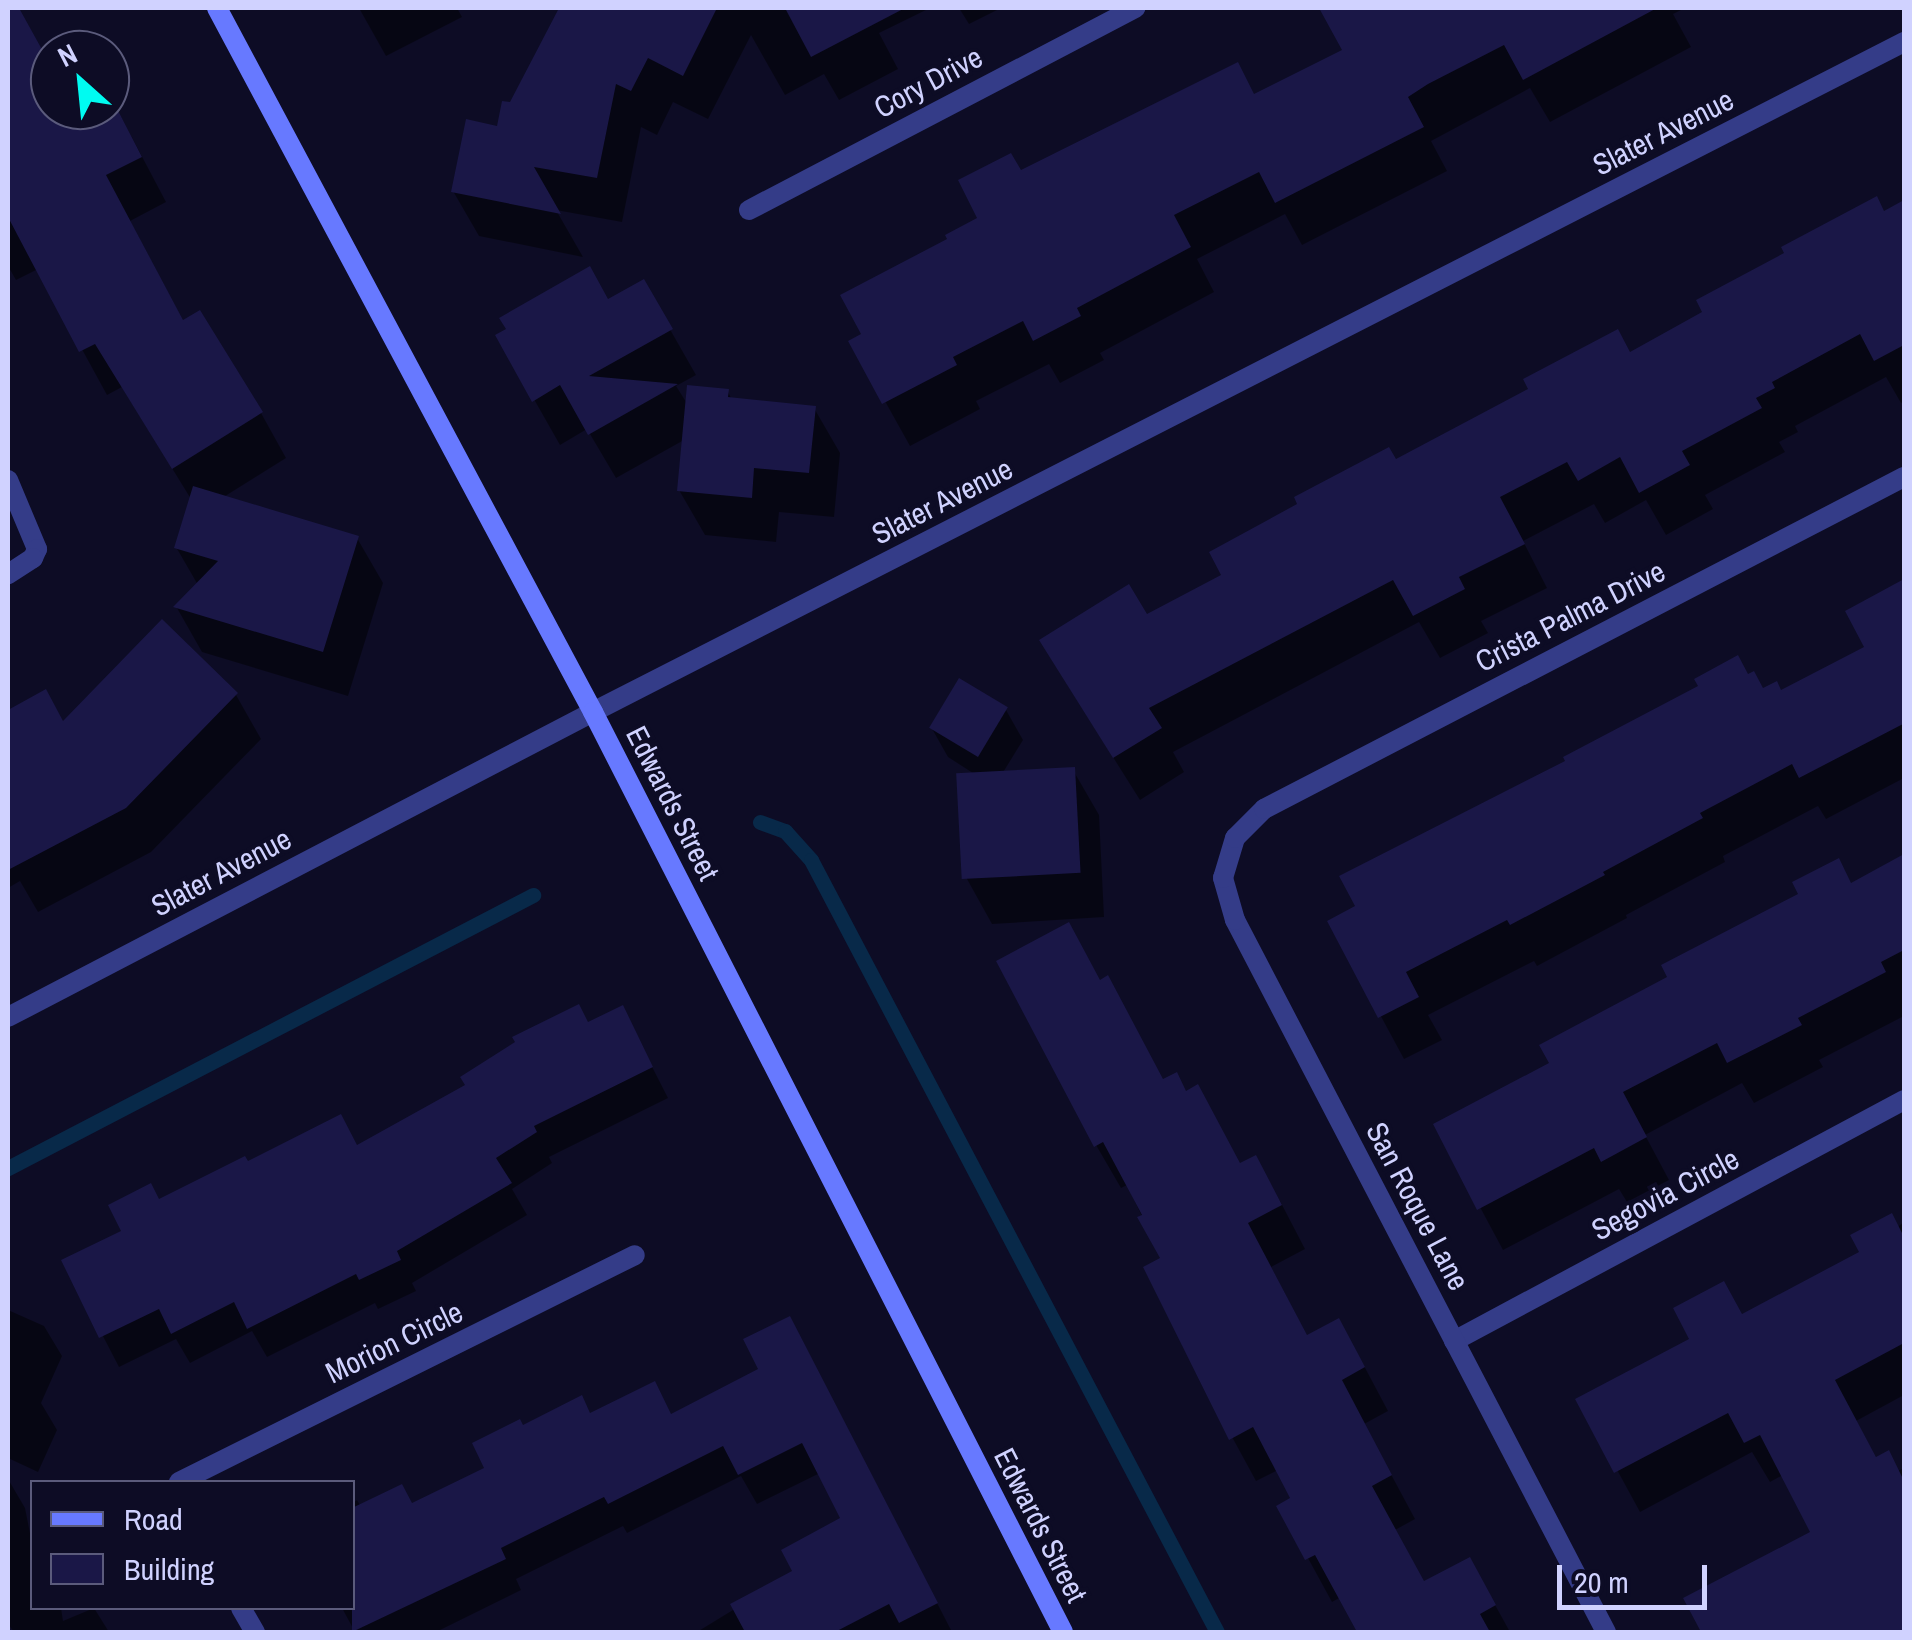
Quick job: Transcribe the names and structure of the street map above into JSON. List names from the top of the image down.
{
  "streets": {
    "main road": ["Edwards Street"],
    "street": [
      "Cory Drive",
      "Slater Avenue",
      "Crista Palma Drive",
      "Segovia Circle",
      "San Roque Lane",
      "Morion Circle"
    ]
  },
  "crossings": [
    ["Slater Avenue", "Edwards Street"],
    ["Crista Palma Drive", "San Roque Lane"],
    ["Segovia Circle", "San Roque Lane"]
  ],
  "legend": ["Road", "Building"],
  "scale_bar": "20 m",
  "north": "top left"
}
